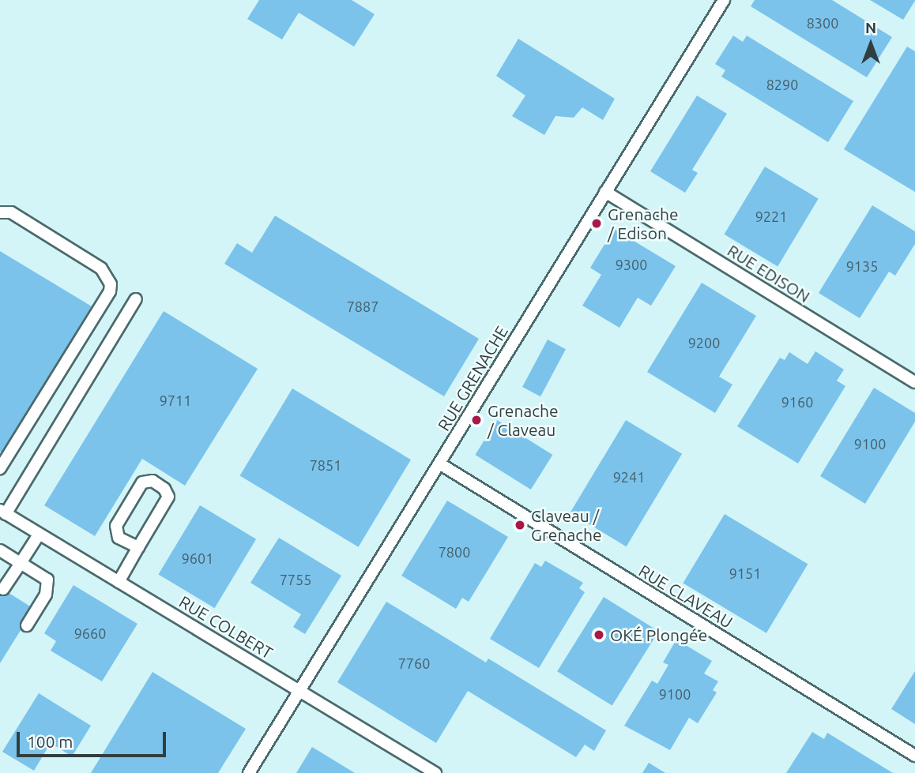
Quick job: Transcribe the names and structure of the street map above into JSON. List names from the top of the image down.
{
  "streets": {
    "street": [
      "RUE EDISON",
      "RUE GRENACHE",
      "RUE CLAVEAU",
      "RUE COLBERT"
    ]
  },
  "crossings": [
    ["RUE EDISON", "RUE GRENACHE"],
    ["RUE GRENACHE", "RUE CLAVEAU"],
    ["RUE GRENACHE", "RUE COLBERT"]
  ],
  "places": [
    "Grenache / Edison",
    "Grenache / Claveau",
    "Claveau / Grenache",
    "OKÉ Plongée"
  ],
  "house_numbers": [
    "8300",
    "8290",
    "9221",
    "9300",
    "9135",
    "7887",
    "9200",
    "9711",
    "9160",
    "9100",
    "7851",
    "9241",
    "7800",
    "9601",
    "9151",
    "7755",
    "9660",
    "7760",
    "9100"
  ],
  "scale_bar": "100 m",
  "north": "top"
}
